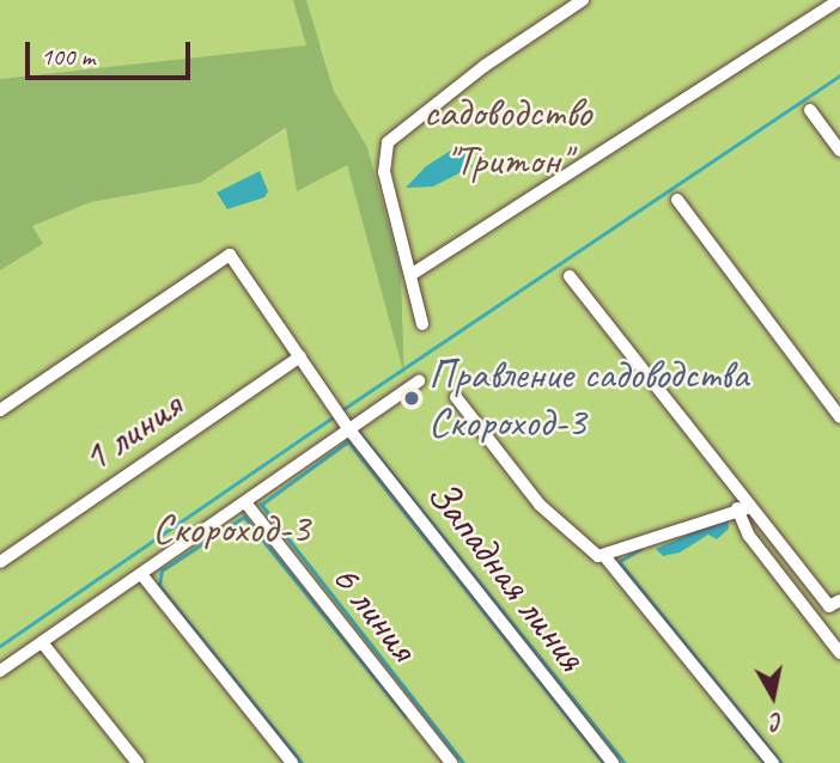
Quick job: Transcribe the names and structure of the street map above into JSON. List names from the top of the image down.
{
  "streets": {
    "street": ["1 линия", "Западная линия", "6 линия"]
  },
  "crossings": [
    ["1 линия", "Западная линия"]
  ],
  "parks": ["садоводство \"Тритон\"", "Скороход-3"],
  "places": ["Правление садоводства Скороход-3"],
  "scale_bar": "100 m",
  "north": "bottom"
}
